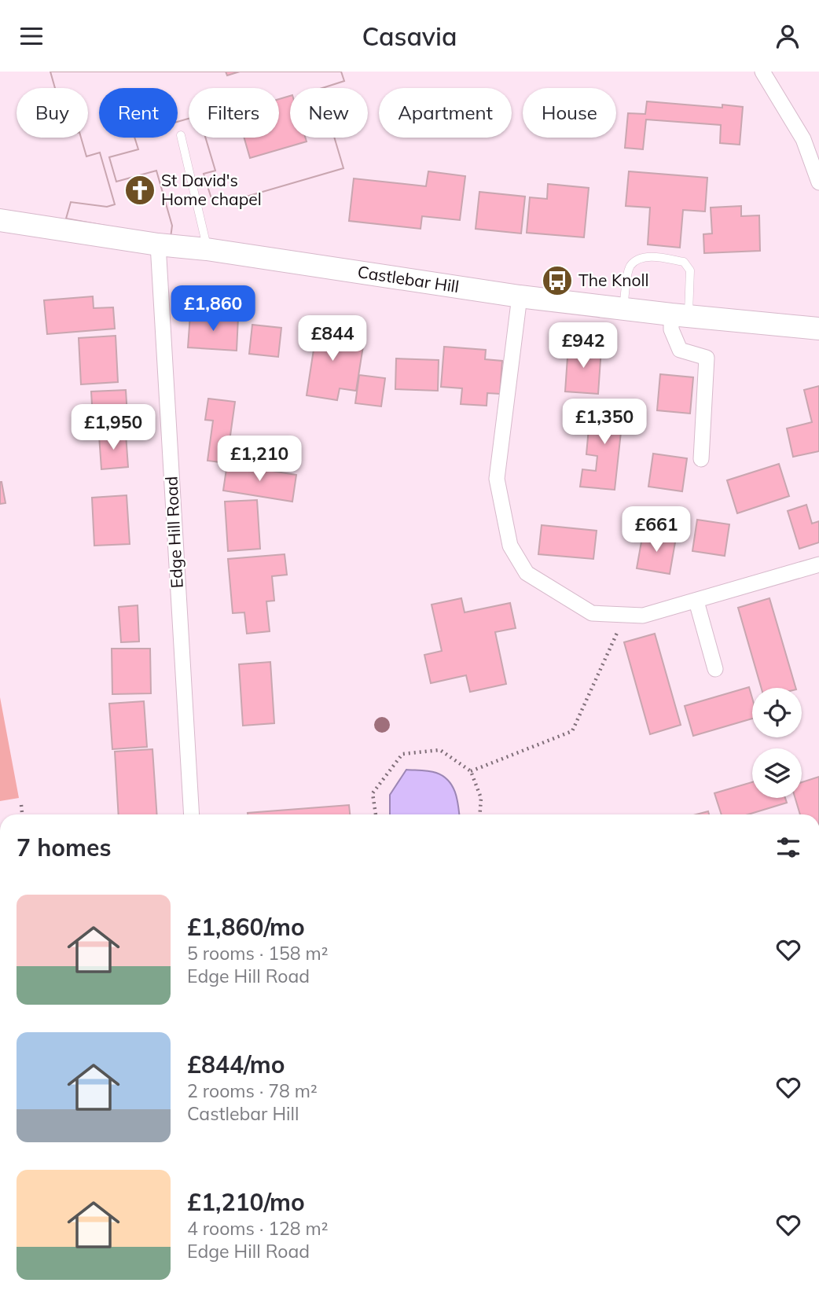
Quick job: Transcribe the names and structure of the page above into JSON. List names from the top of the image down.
{
  "streets": {
    "main road": ["Castlebar Hill"],
    "street": ["Edge Hill Road"]
  },
  "crossings": [
    ["Castlebar Hill", "Edge Hill Road"]
  ],
  "places": {
    "church": ["St David's Home chapel"],
    "bus stop": ["The Knoll"]
  },
  "page": {
    "header": "Casavia",
    "chip": [
      "Buy",
      "Rent",
      "Filters",
      "New",
      "Apartment",
      "House"
    ],
    "price": [
      "£1,860",
      "£844",
      "£942",
      "£1,350",
      "£1,950",
      "£1,210",
      "£661"
    ],
    "heading": "7 homes",
    "list": [
      {
        "name": "£1,860/mo",
        "note": "5 rooms · 158 m² · Edge Hill Road"
      },
      {
        "name": "£844/mo",
        "note": "2 rooms · 78 m² · Castlebar Hill"
      },
      {
        "name": "£1,210/mo",
        "note": "4 rooms · 128 m² · Edge Hill Road"
      }
    ]
  }
}
